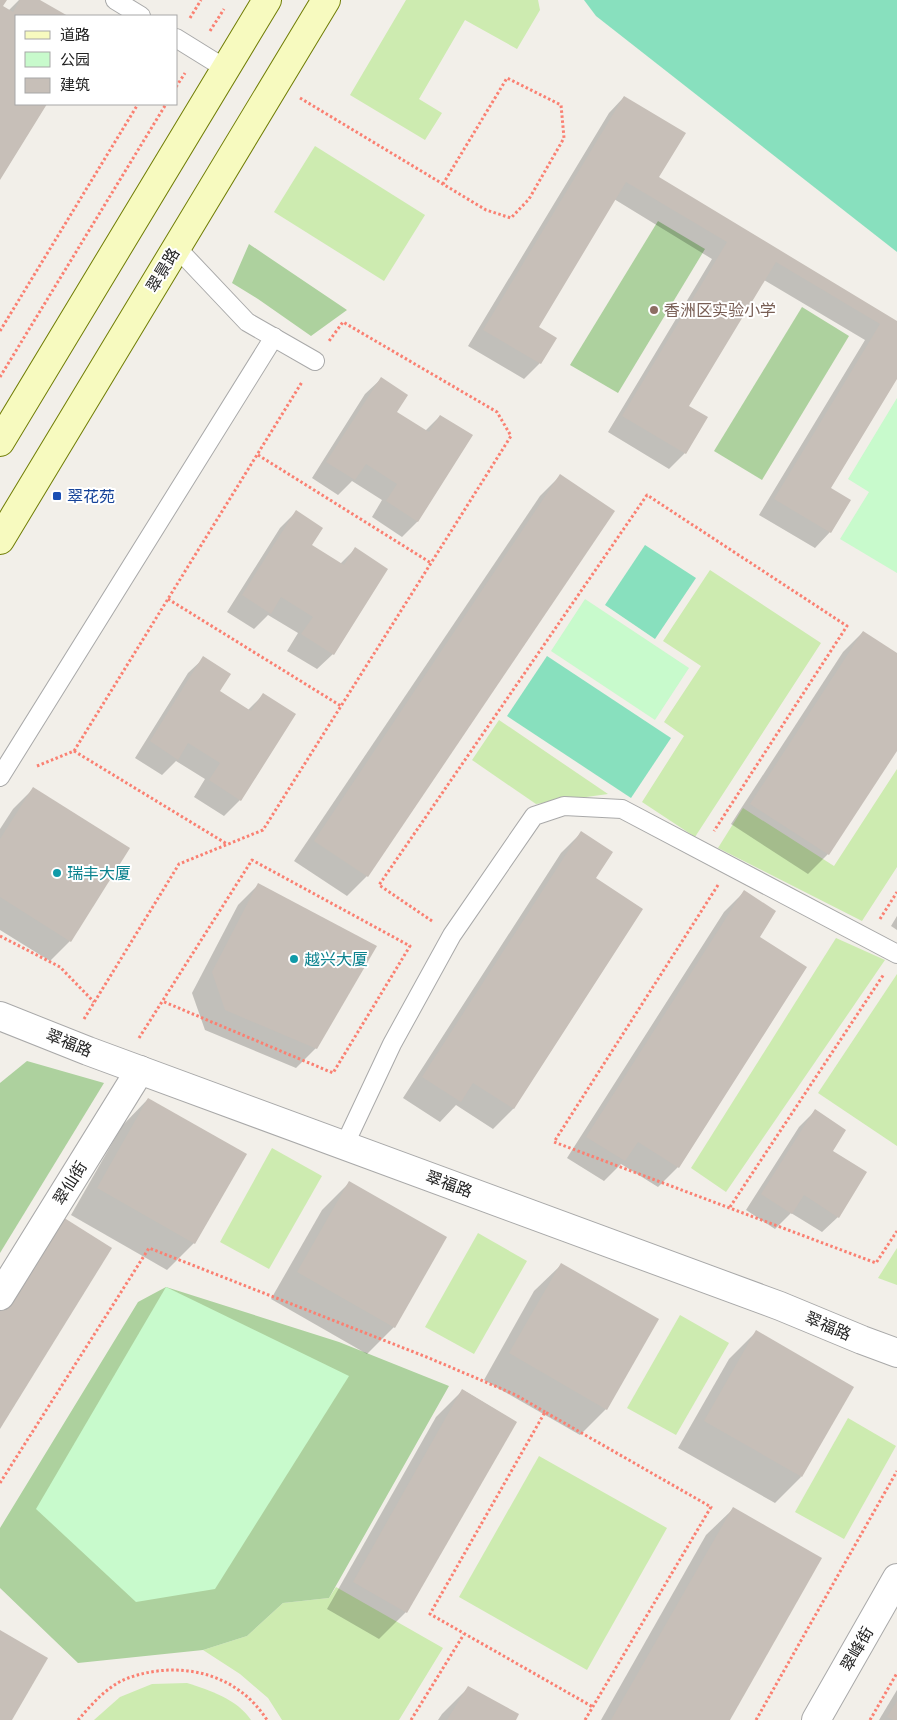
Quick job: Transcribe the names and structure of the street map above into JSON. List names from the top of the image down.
{
  "streets": {
    "main road": ["翠景路"],
    "street": ["翠福路", "翠仙街", "翠峰街"]
  },
  "crossings": [
    ["翠福路", "翠仙街"]
  ],
  "places": {
    "other": ["香洲区实验小学", "瑞丰大厦", "越兴大厦"],
    "transit": ["翠花苑"]
  },
  "legend": ["道路", "公园", "建筑"]
}
